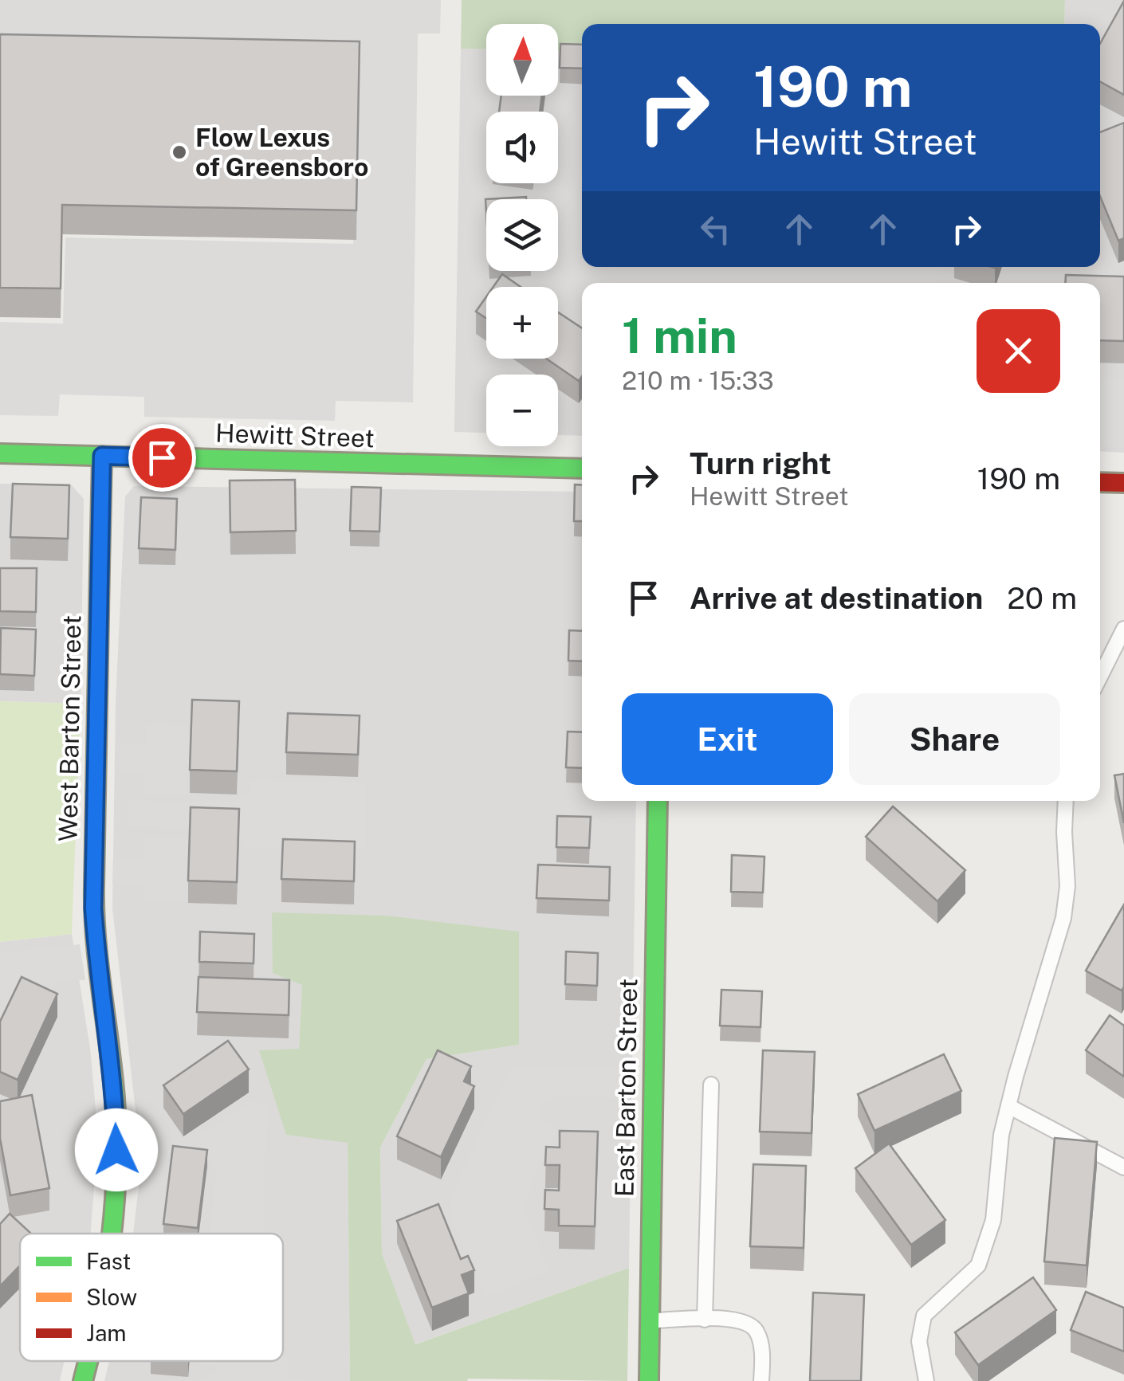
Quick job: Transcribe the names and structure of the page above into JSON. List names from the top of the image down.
{
  "streets": {
    "street": ["Hewitt Street", "West Barton Street", "East Barton Street"]
  },
  "crossings": [
    ["Hewitt Street", "West Barton Street"]
  ],
  "places": ["Flow Lexus of Greensboro"],
  "legend": ["Fast", "Slow", "Jam"],
  "north": "top",
  "page": {
    "map_buttons": ["+", "−"],
    "turn": ["190 m", "Hewitt Street"],
    "heading": ["1 min", "210 m · 15:33"],
    "list": [
      {
        "name": "Turn right",
        "note": "Hewitt Street",
        "value": "190 m"
      },
      {
        "name": "Arrive at destination",
        "value": "20 m"
      }
    ],
    "buttons": ["Exit", "Share"]
  }
}
